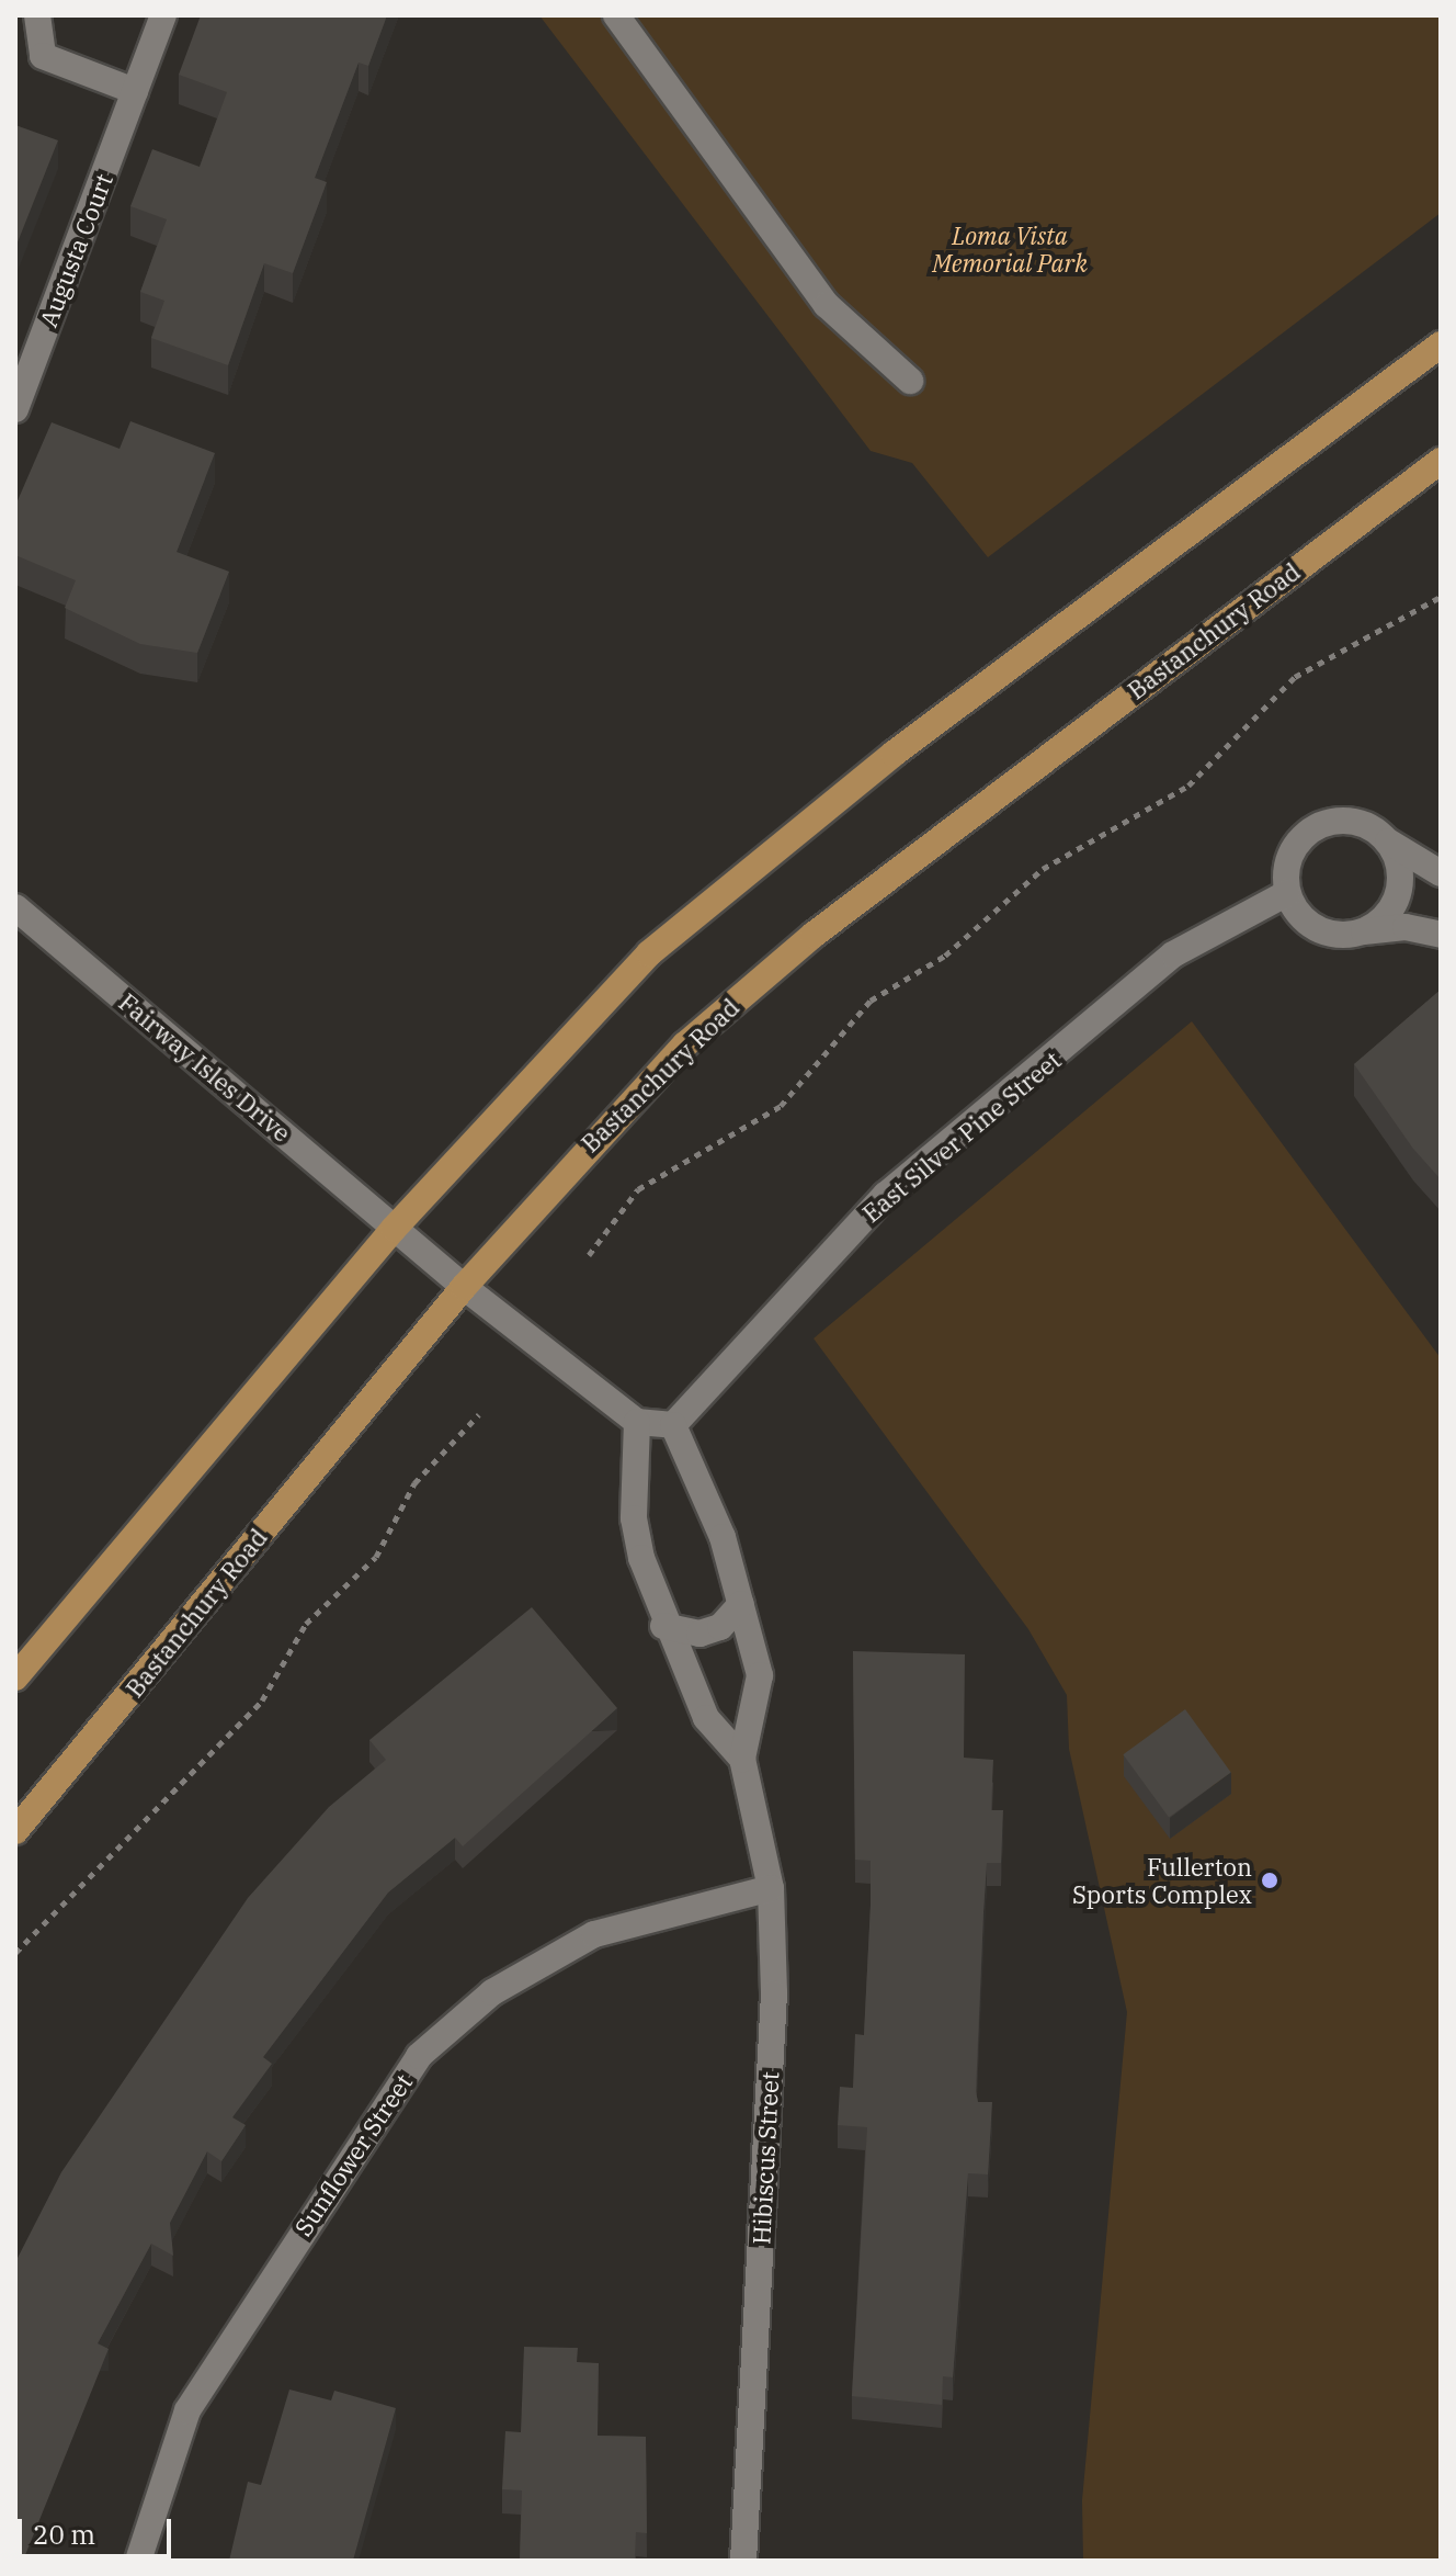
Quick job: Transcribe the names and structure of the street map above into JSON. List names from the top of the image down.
{
  "streets": {
    "main road": ["Bastanchury Road"],
    "street": [
      "Augusta Court",
      "Fairway Isles Drive",
      "East Silver Pine Street",
      "Sunflower Street",
      "Hibiscus Street"
    ]
  },
  "crossings": [
    ["Bastanchury Road", "Fairway Isles Drive"],
    ["Fairway Isles Drive", "Hibiscus Street"],
    ["East Silver Pine Street", "Hibiscus Street"],
    ["Sunflower Street", "Hibiscus Street"]
  ],
  "parks": ["Loma Vista Memorial Park"],
  "places": ["Fullerton Sports Complex"],
  "scale_bar": "20 m"
}
